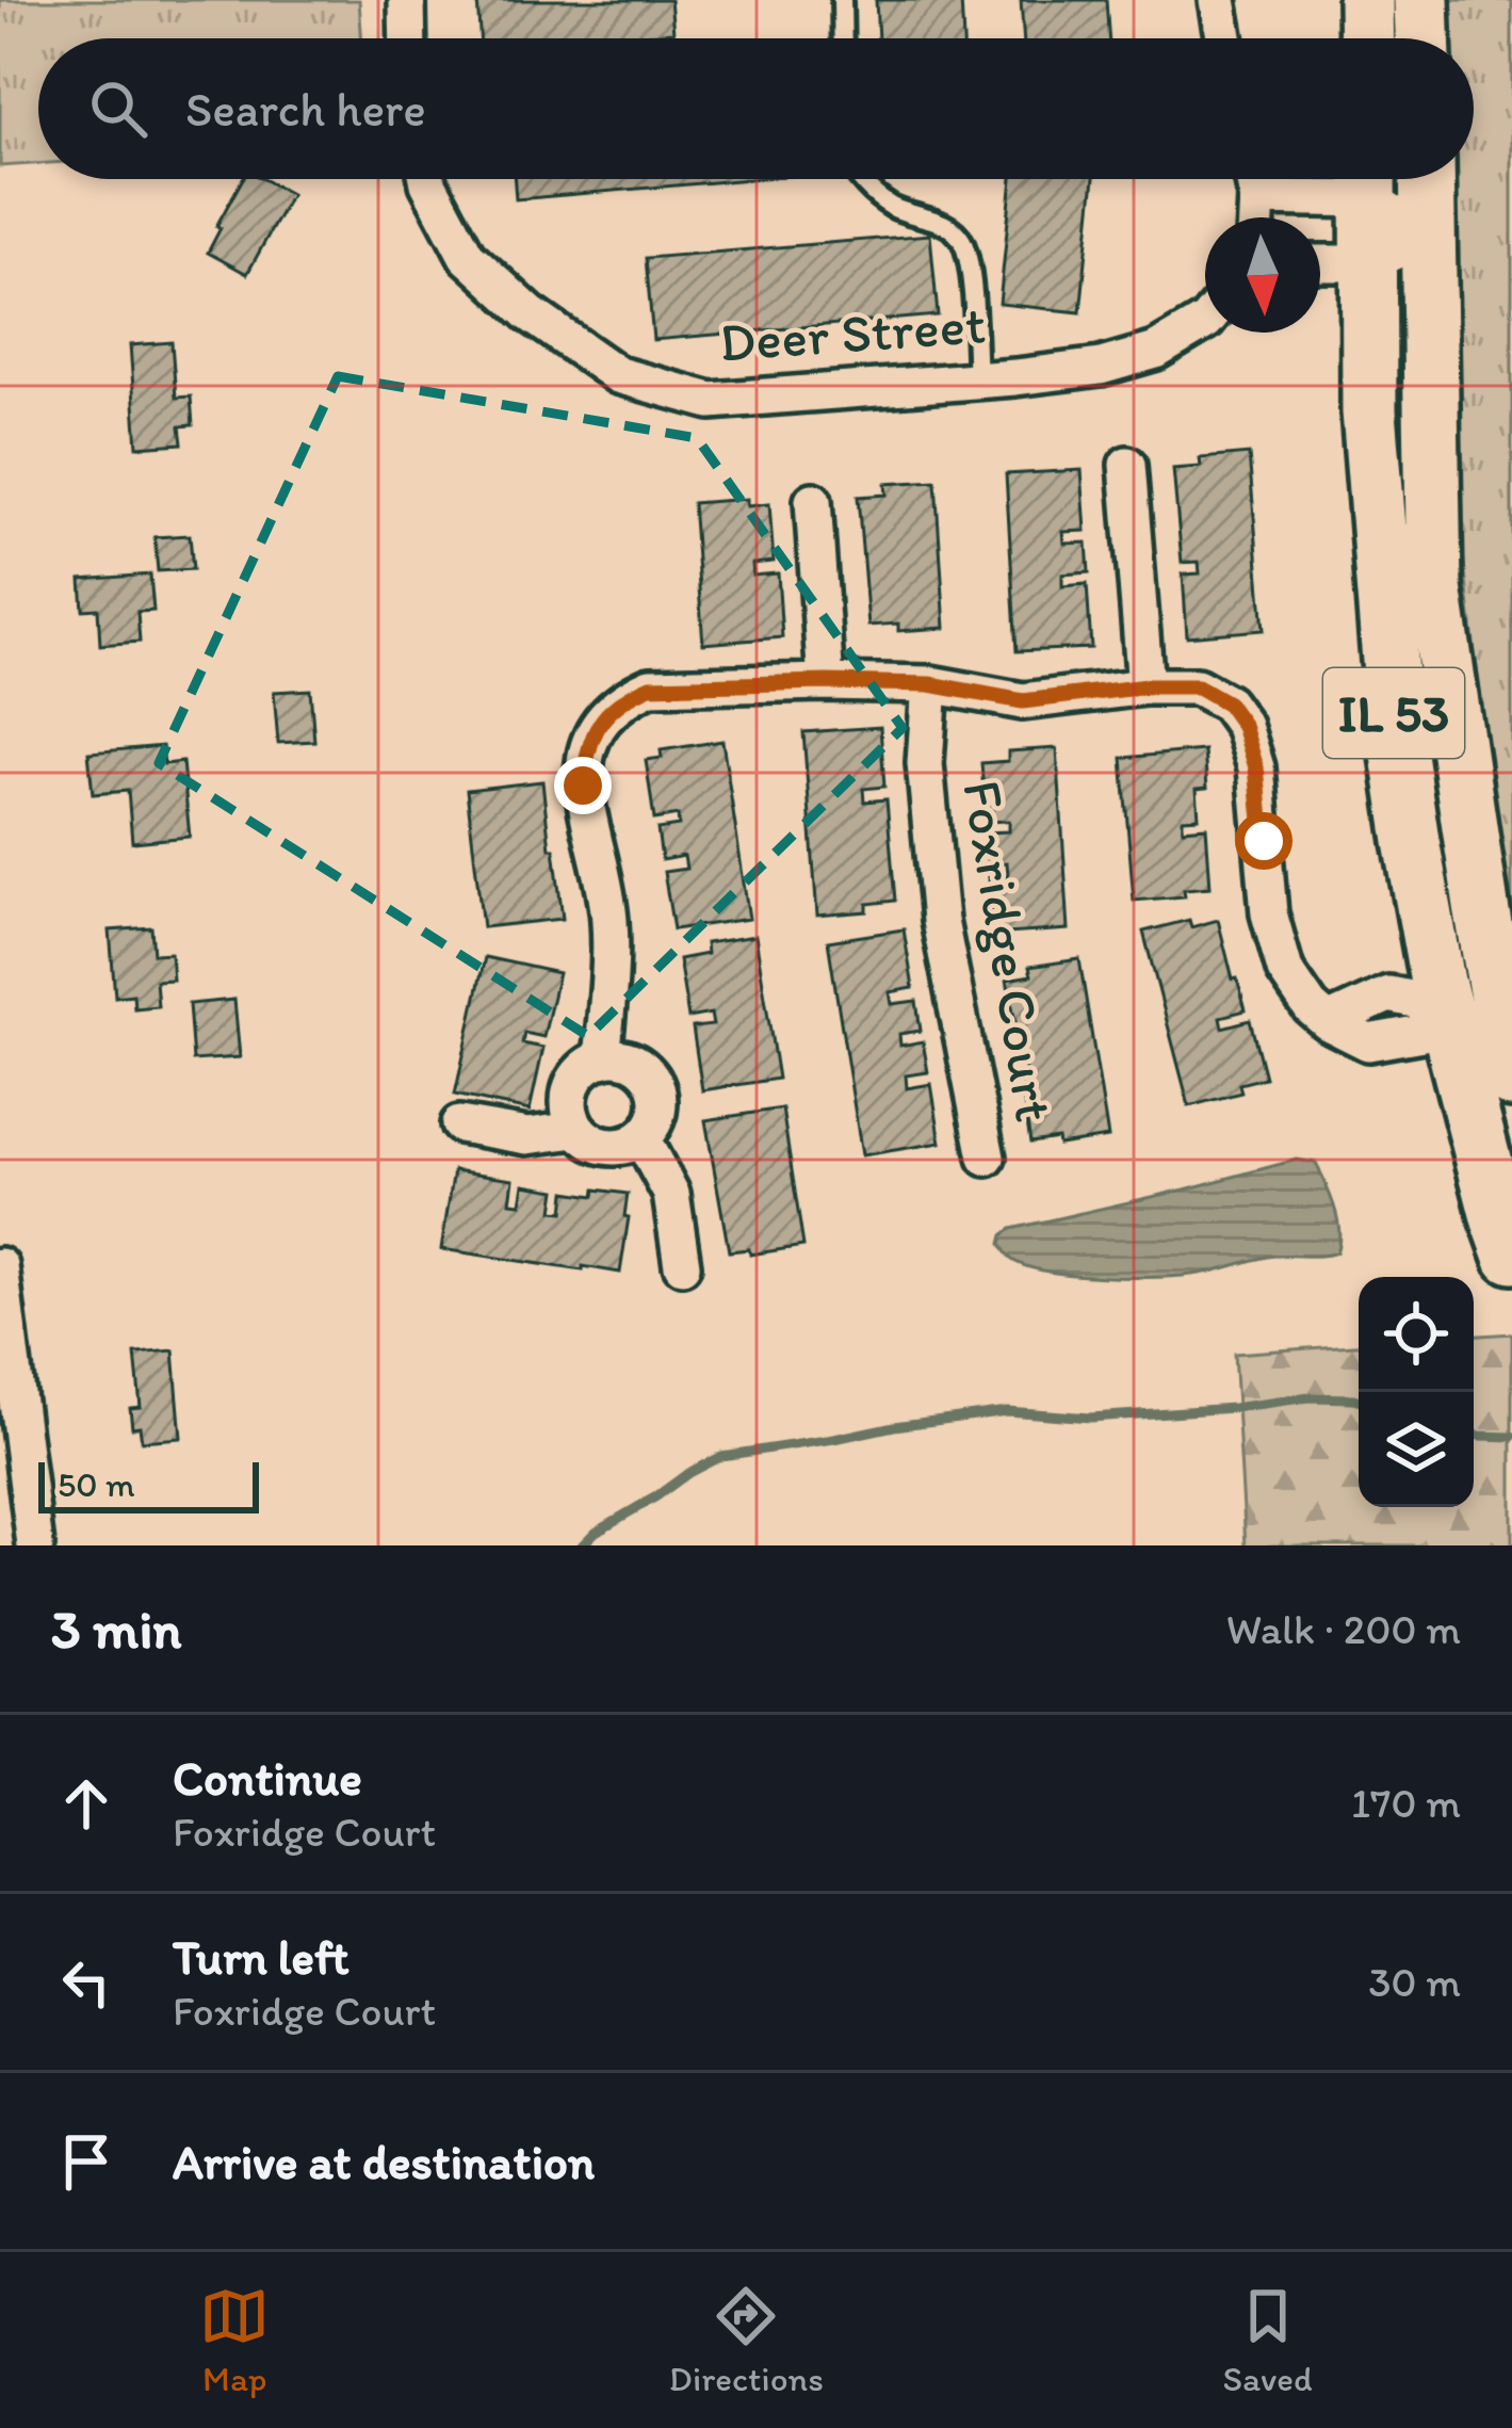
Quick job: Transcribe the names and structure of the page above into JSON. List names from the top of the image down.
{
  "streets": {
    "main road": ["IL 53"],
    "street": ["Deer Street", "Foxridge Court"]
  },
  "crossings": [
    ["IL 53", "Foxridge Court"]
  ],
  "scale_bar": "50 m",
  "north": "bottom",
  "page": {
    "search": "Search here",
    "scale": "50 m",
    "heading": ["3 min", "Walk · 200 m"],
    "list": [
      ["Continue", "Foxridge Court", "170 m"],
      ["Turn left", "Foxridge Court", "30 m"],
      "Arrive at destination"
    ],
    "nav": ["Map", "Directions", "Saved"]
  }
}
